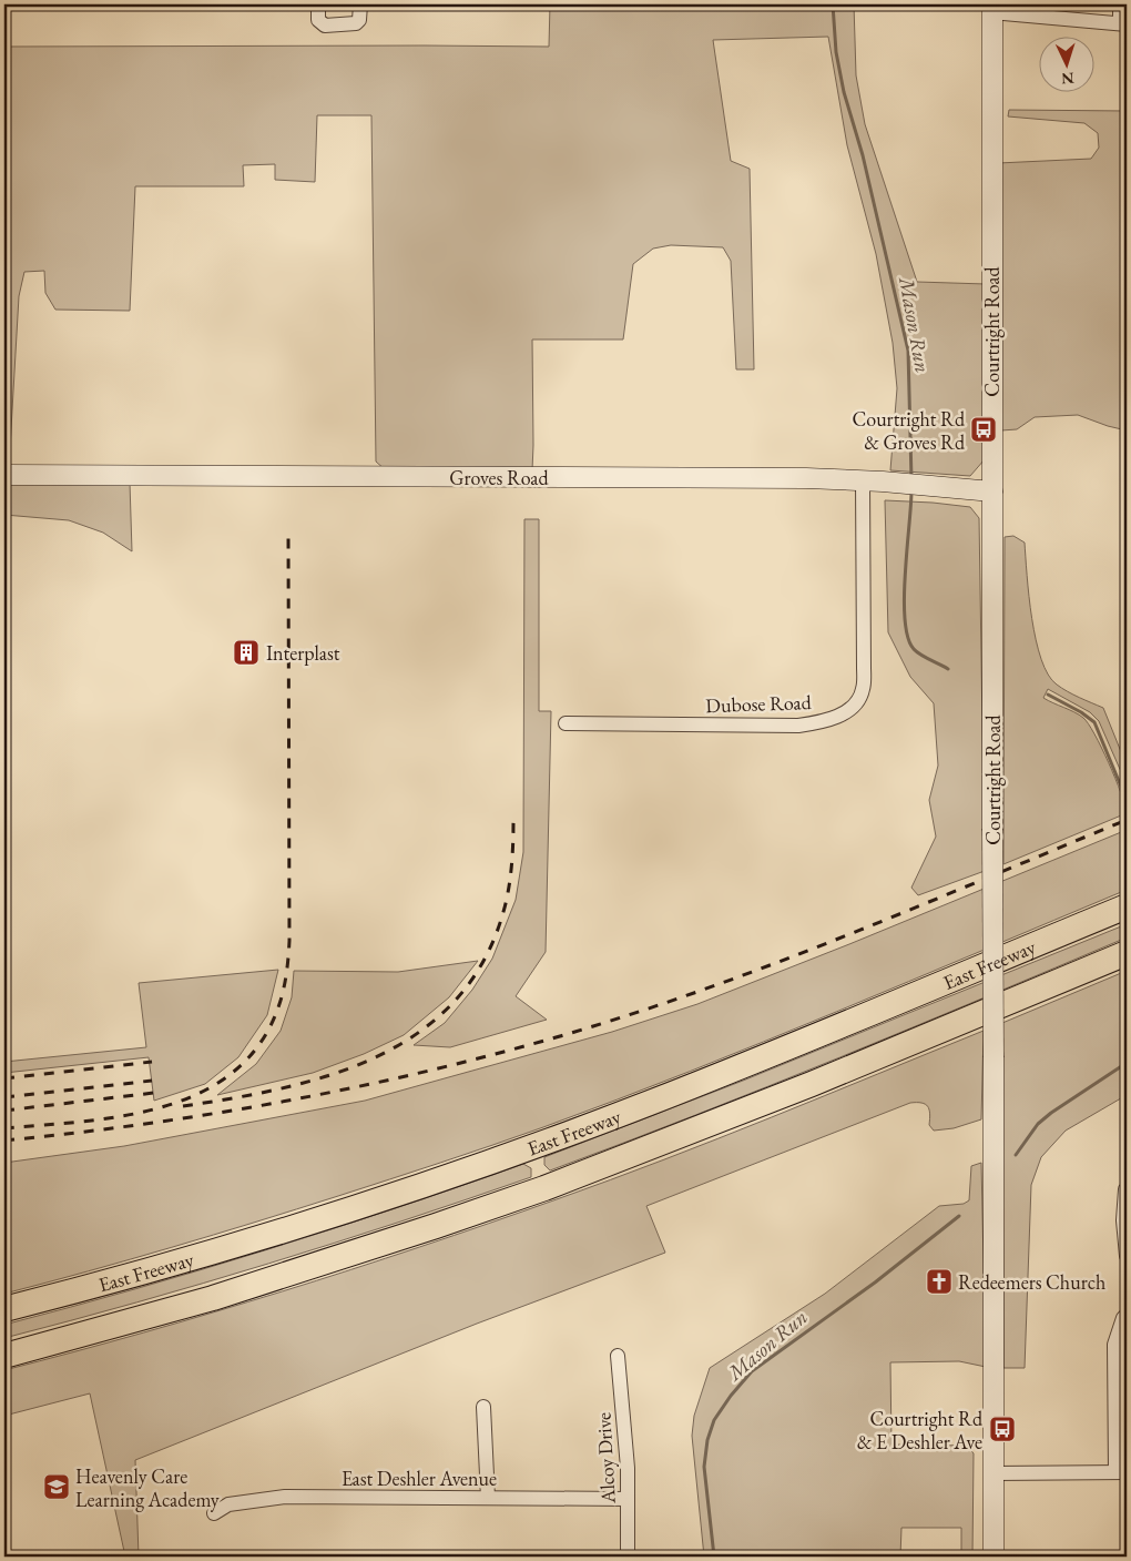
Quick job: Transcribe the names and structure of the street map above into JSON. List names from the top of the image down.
{
  "streets": {
    "highway": ["East Freeway"],
    "street": [
      "Courtright Road",
      "Groves Road",
      "Dubose Road",
      "Alcoy Drive",
      "East Deshler Avenue"
    ]
  },
  "crossings": [
    ["Courtright Road", "Groves Road"],
    ["Groves Road", "Dubose Road"],
    ["Alcoy Drive", "East Deshler Avenue"]
  ],
  "water": ["Mason Run"],
  "places": {
    "bus stop": ["Courtright Rd & Groves Rd", "Courtright Rd & E Deshler Ave"],
    "building": ["Interplast"],
    "church": ["Redeemers Church"],
    "school or university": ["Heavenly Care Learning Academy"]
  },
  "north": "bottom"
}
